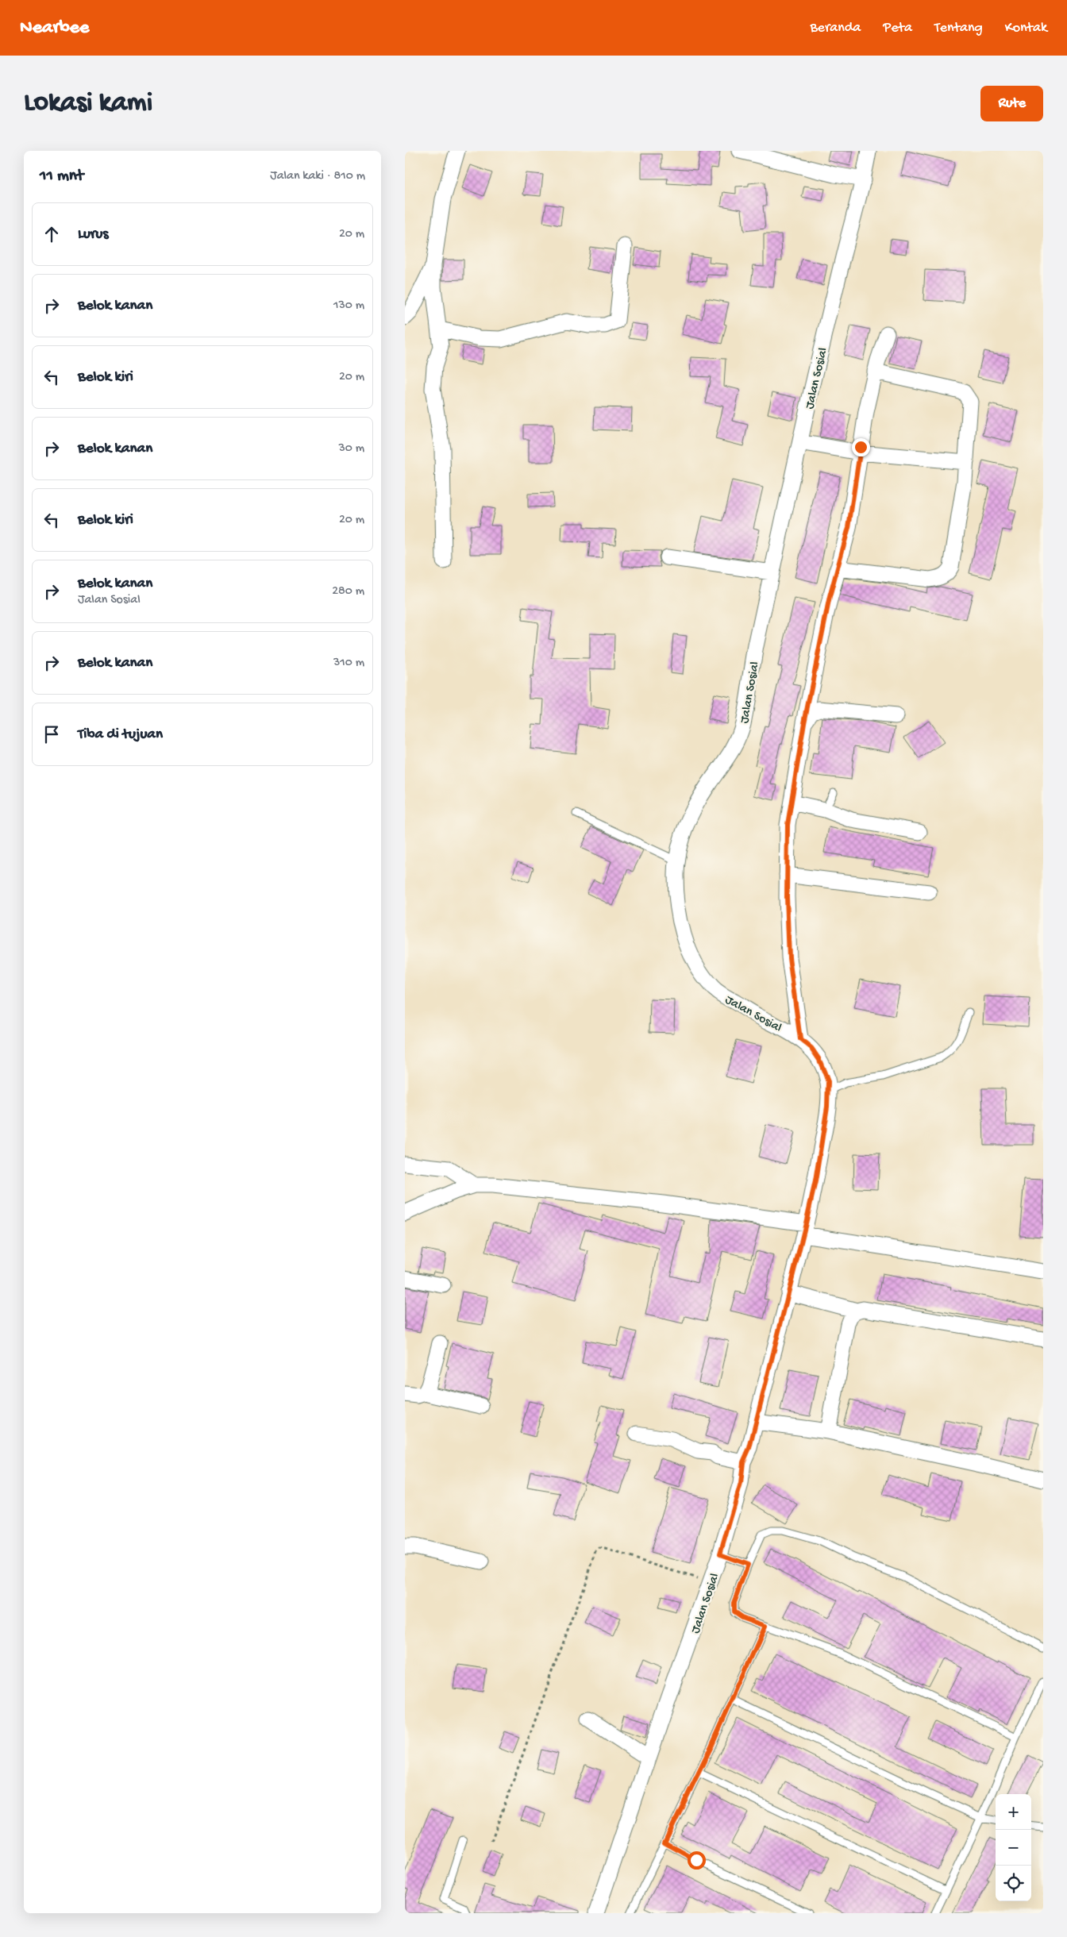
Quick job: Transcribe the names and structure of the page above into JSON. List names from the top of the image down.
{
  "streets": {
    "street": ["Jalan Sosial"]
  },
  "page": {
    "header": "Nearbee",
    "nav": [
      "Beranda",
      "Peta",
      "Tentang",
      "Kontak"
    ],
    "buttons": "Rute",
    "title": "Lokasi kami",
    "heading": ["11 mnt", "Jalan kaki · 810 m"],
    "list": [
      ["Lurus", "20 m"],
      ["Belok kanan", "130 m"],
      ["Belok kiri", "20 m"],
      ["Belok kanan", "30 m"],
      ["Belok kiri", "20 m"],
      ["Belok kanan", "Jalan Sosial", "280 m"],
      ["Belok kanan", "310 m"],
      "Tiba di tujuan"
    ],
    "map_buttons": ["+", "−"]
  }
}
